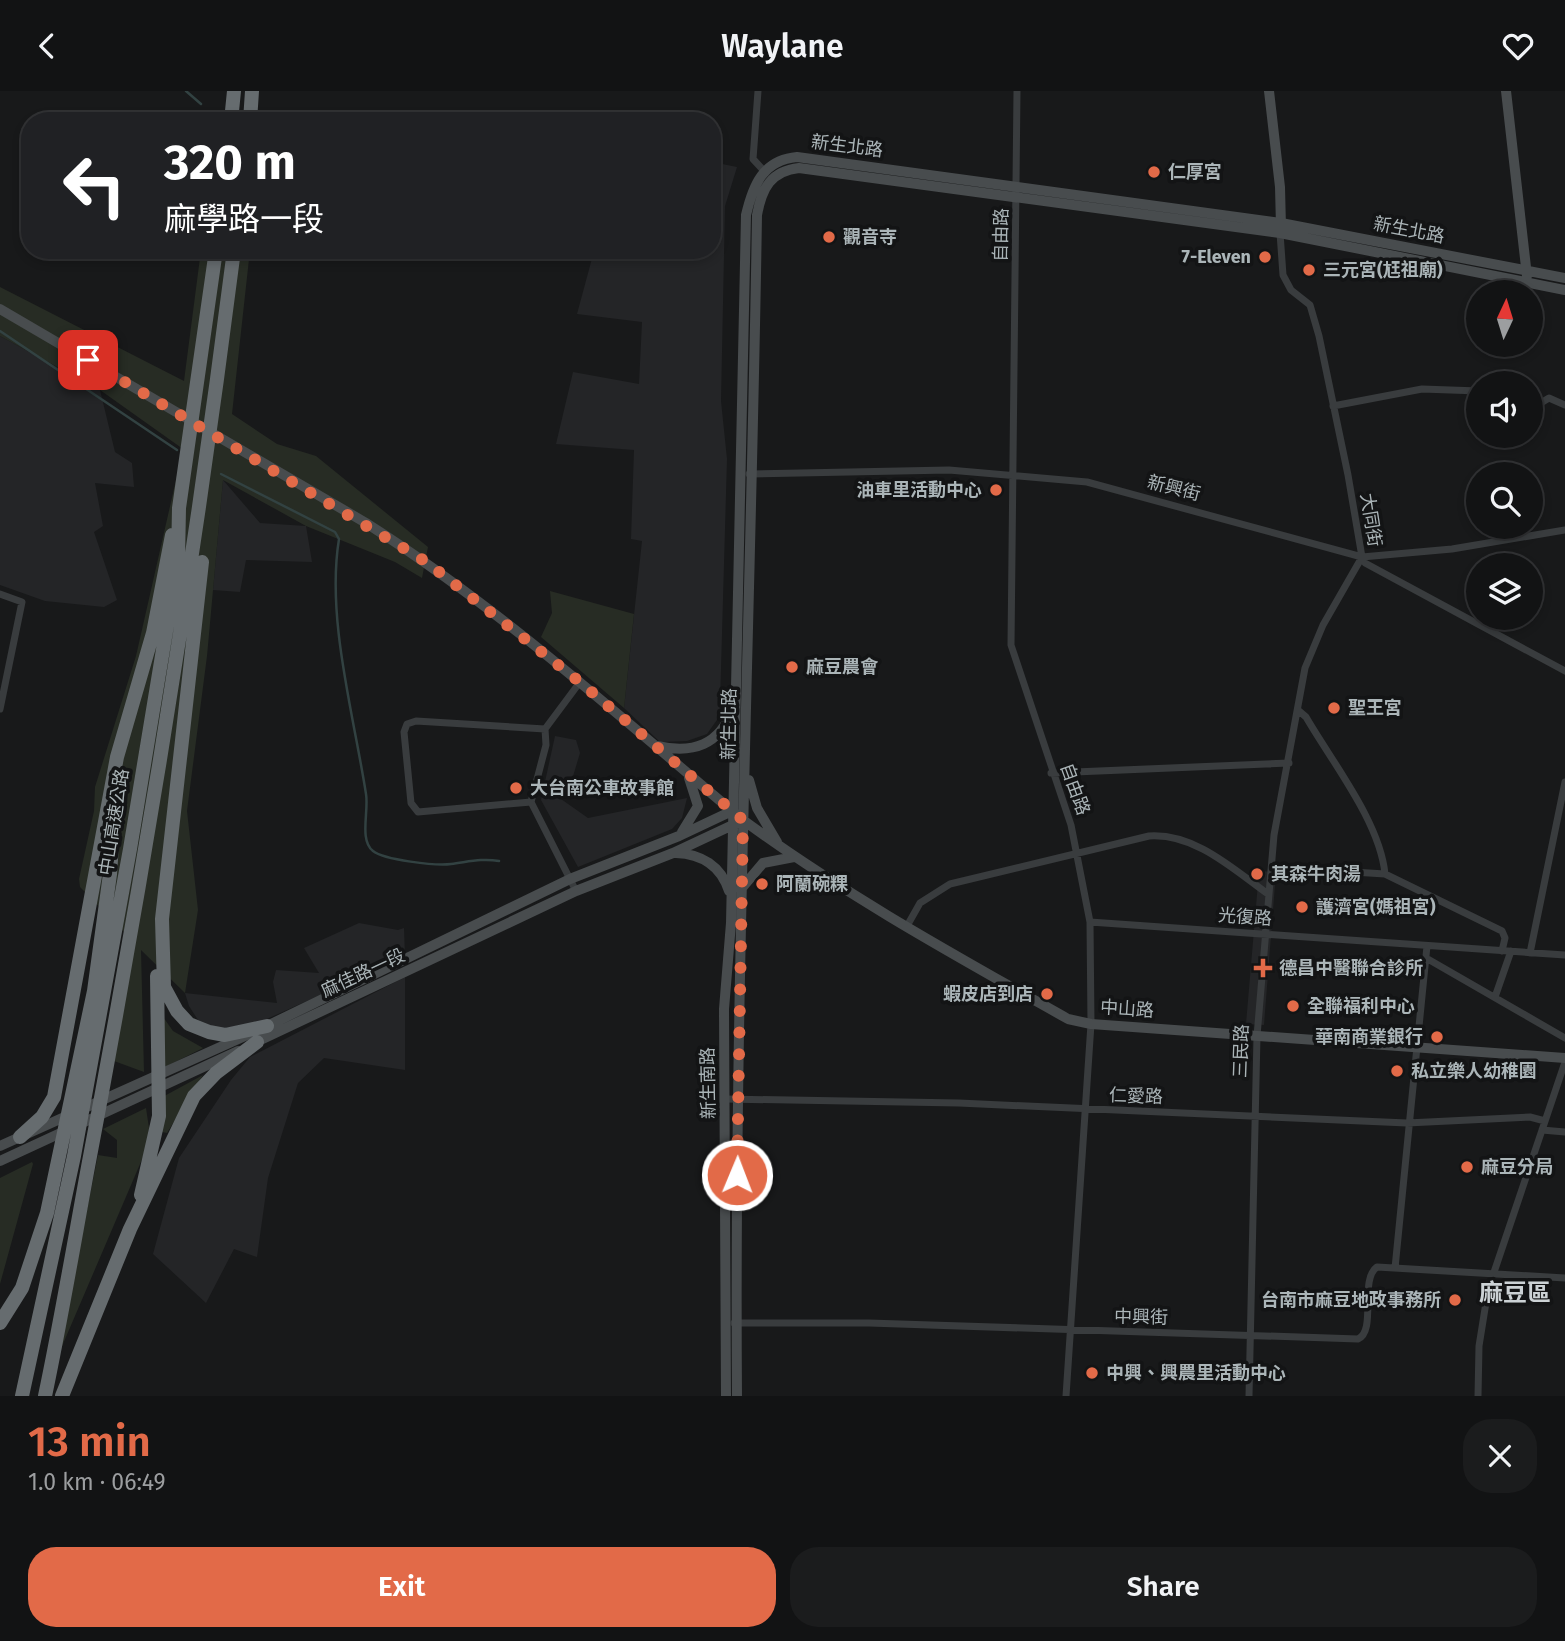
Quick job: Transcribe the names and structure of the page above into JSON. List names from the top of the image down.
{
  "streets": {
    "highway": ["中山高速公路"],
    "main road": [
      "新生北路",
      "麻佳路一段",
      "中山路",
      "新生南路"
    ],
    "street": [
      "自由路",
      "新興街",
      "大同街",
      "光復路",
      "三民路",
      "仁愛路",
      "中興街"
    ]
  },
  "crossings": [
    ["新生北路", "自由路"],
    ["新生北路", "新興街"],
    ["新生北路", "大同街"],
    ["新生北路", "麻佳路一段"],
    ["新生北路", "中山路"],
    ["新生北路", "新生南路"],
    ["自由路", "新興街"],
    ["自由路", "光復路"],
    ["自由路", "中山路"],
    ["自由路", "仁愛路"],
    ["自由路", "中興街"],
    ["新興街", "大同街"],
    ["大同街", "三民路"],
    ["光復路", "三民路"],
    ["麻佳路一段", "中山路"],
    ["麻佳路一段", "新生南路"],
    ["中山路", "三民路"],
    ["中山路", "新生南路"],
    ["三民路", "仁愛路"],
    ["三民路", "中興街"],
    ["新生南路", "仁愛路"],
    ["新生南路", "中興街"]
  ],
  "districts": ["麻豆區"],
  "places": {
    "other": [
      "仁厚宮",
      "觀音寺",
      "7-Eleven",
      "三元宮(尪祖廟)",
      "油車里活動中心",
      "麻豆農會",
      "聖王宮",
      "大台南公車故事館",
      "其森牛肉湯",
      "阿蘭碗粿",
      "護濟宮(媽祖宮)",
      "蝦皮店到店",
      "全聯福利中心",
      "華南商業銀行",
      "私立樂人幼稚園",
      "麻豆分局",
      "台南市麻豆地政事務所",
      "中興、興農里活動中心"
    ],
    "health": ["德昌中醫聯合診所"]
  },
  "north": "top",
  "page": {
    "header": "Waylane",
    "turn": ["320 m", "麻學路一段"],
    "heading": ["13 min", "1.0 km · 06:49"],
    "buttons": ["Exit", "Share"]
  }
}
